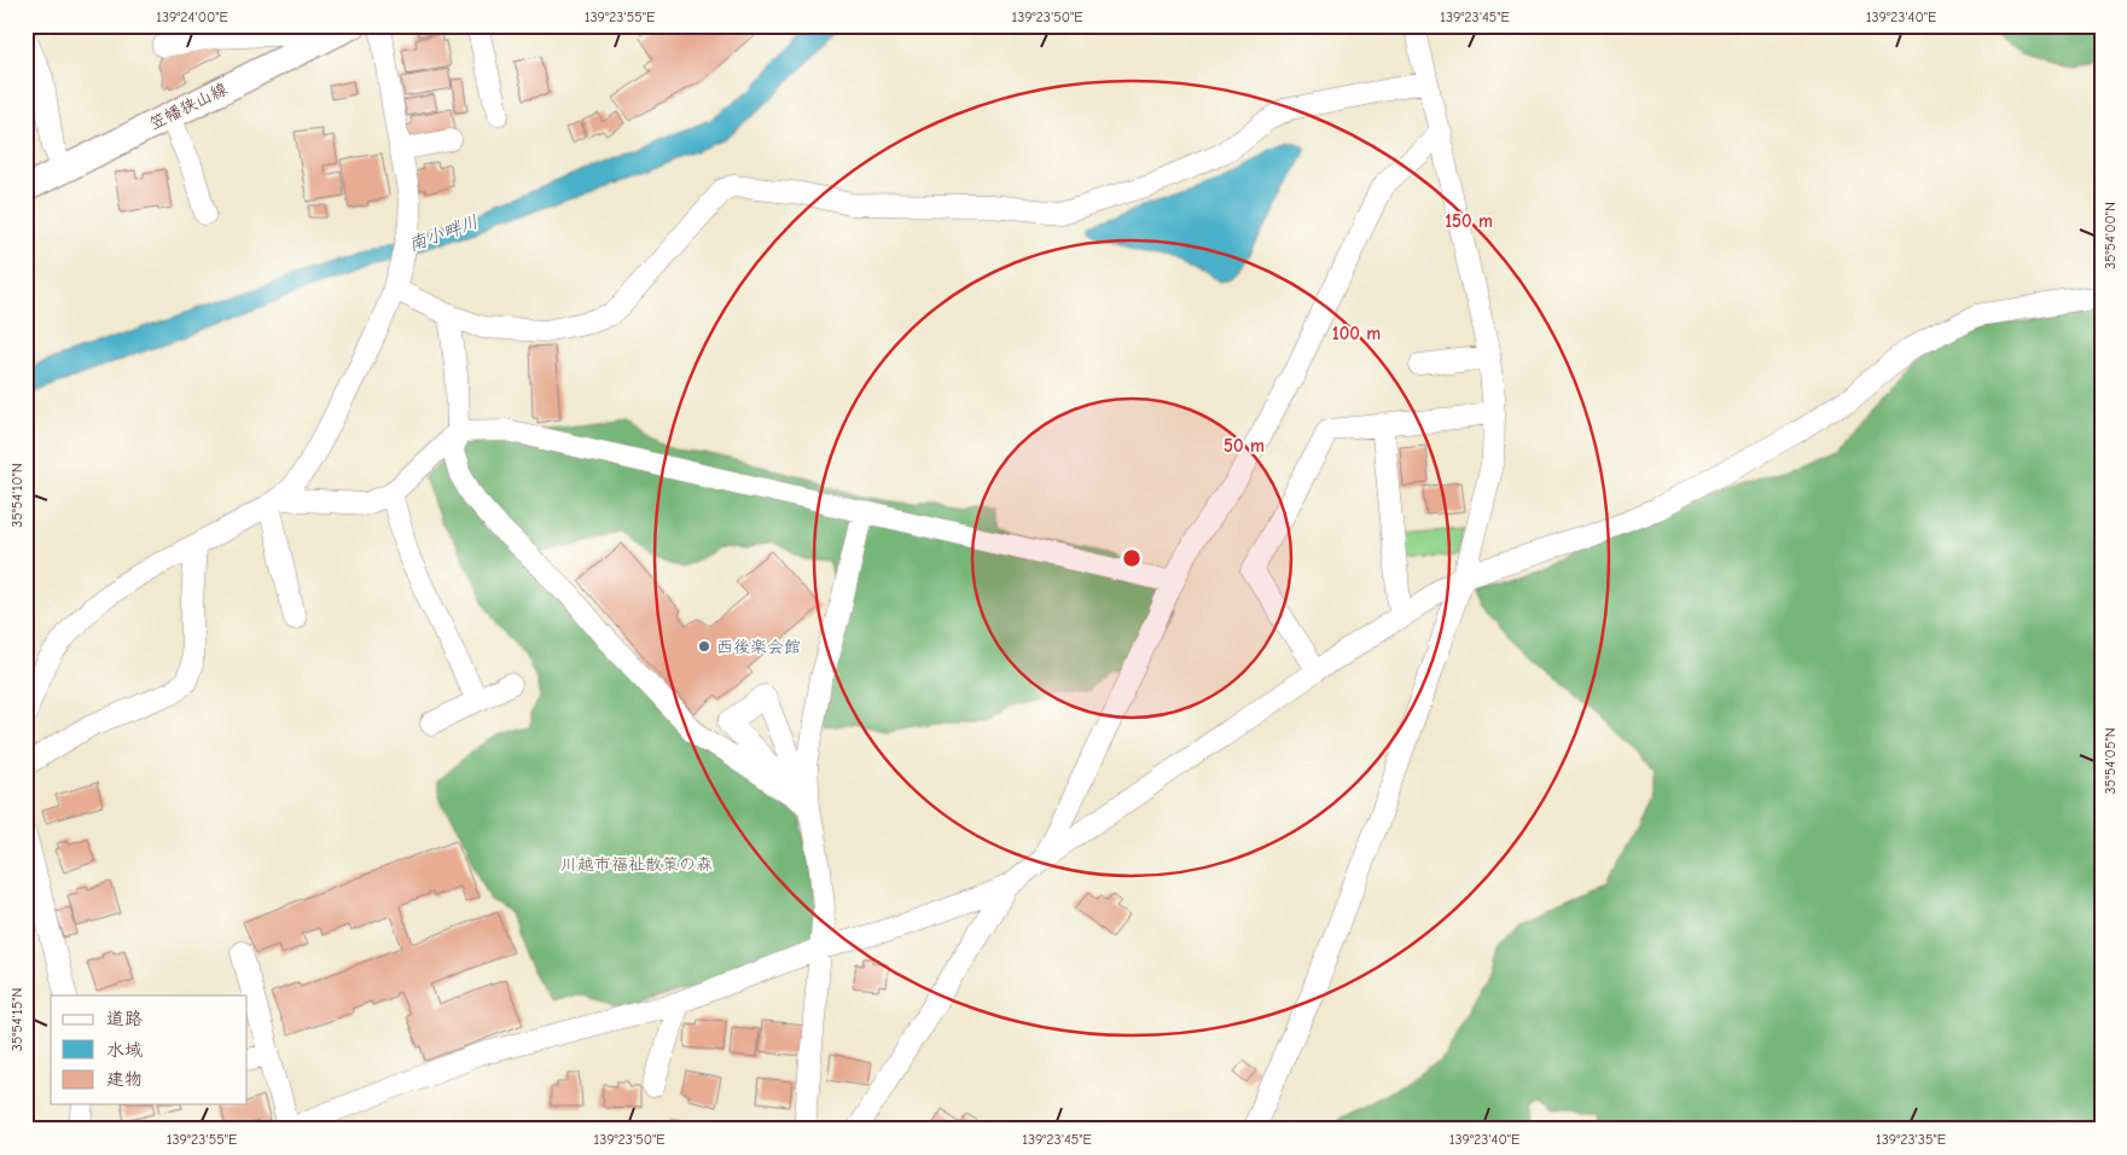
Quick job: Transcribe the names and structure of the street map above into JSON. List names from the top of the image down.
{
  "streets": {
    "main road": ["笠幡狭山線"]
  },
  "water": ["南小畔川"],
  "parks": ["川越市福祉散策の森"],
  "places": ["西後楽会館"],
  "legend": ["道路", "水域", "建物"],
  "coordinates": [
    "139°24'00\"E",
    "139°23'55\"E",
    "139°23'50\"E",
    "139°23'45\"E",
    "139°23'40\"E",
    "35°54'00\"N",
    "35°54'10\"N",
    "35°54'05\"N",
    "35°54'15\"N",
    "139°23'35\"E"
  ],
  "rings": ["150 m", "100 m", "50 m"]
}
